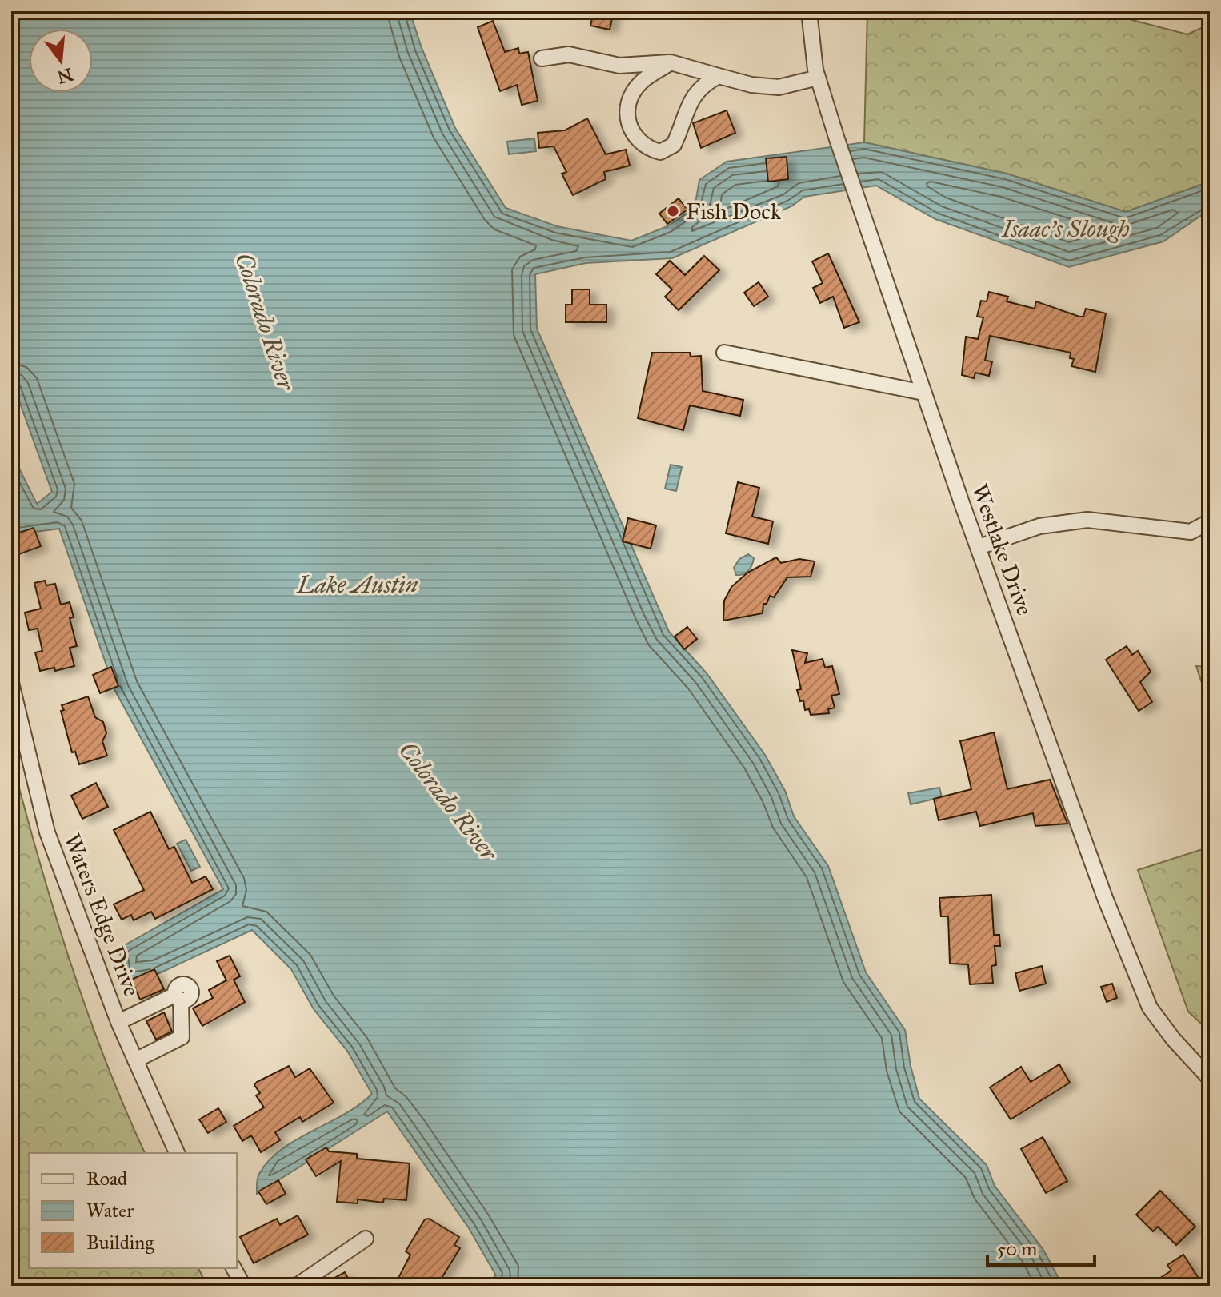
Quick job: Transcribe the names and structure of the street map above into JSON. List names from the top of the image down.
{
  "streets": {
    "street": ["Westlake Drive", "Waters Edge Drive"]
  },
  "water": ["Isaac's Slough", "Colorado River", "Lake Austin"],
  "places": ["Fish Dock"],
  "legend": ["Road", "Water", "Building"],
  "scale_bar": "50 m",
  "north": "bottom"
}
